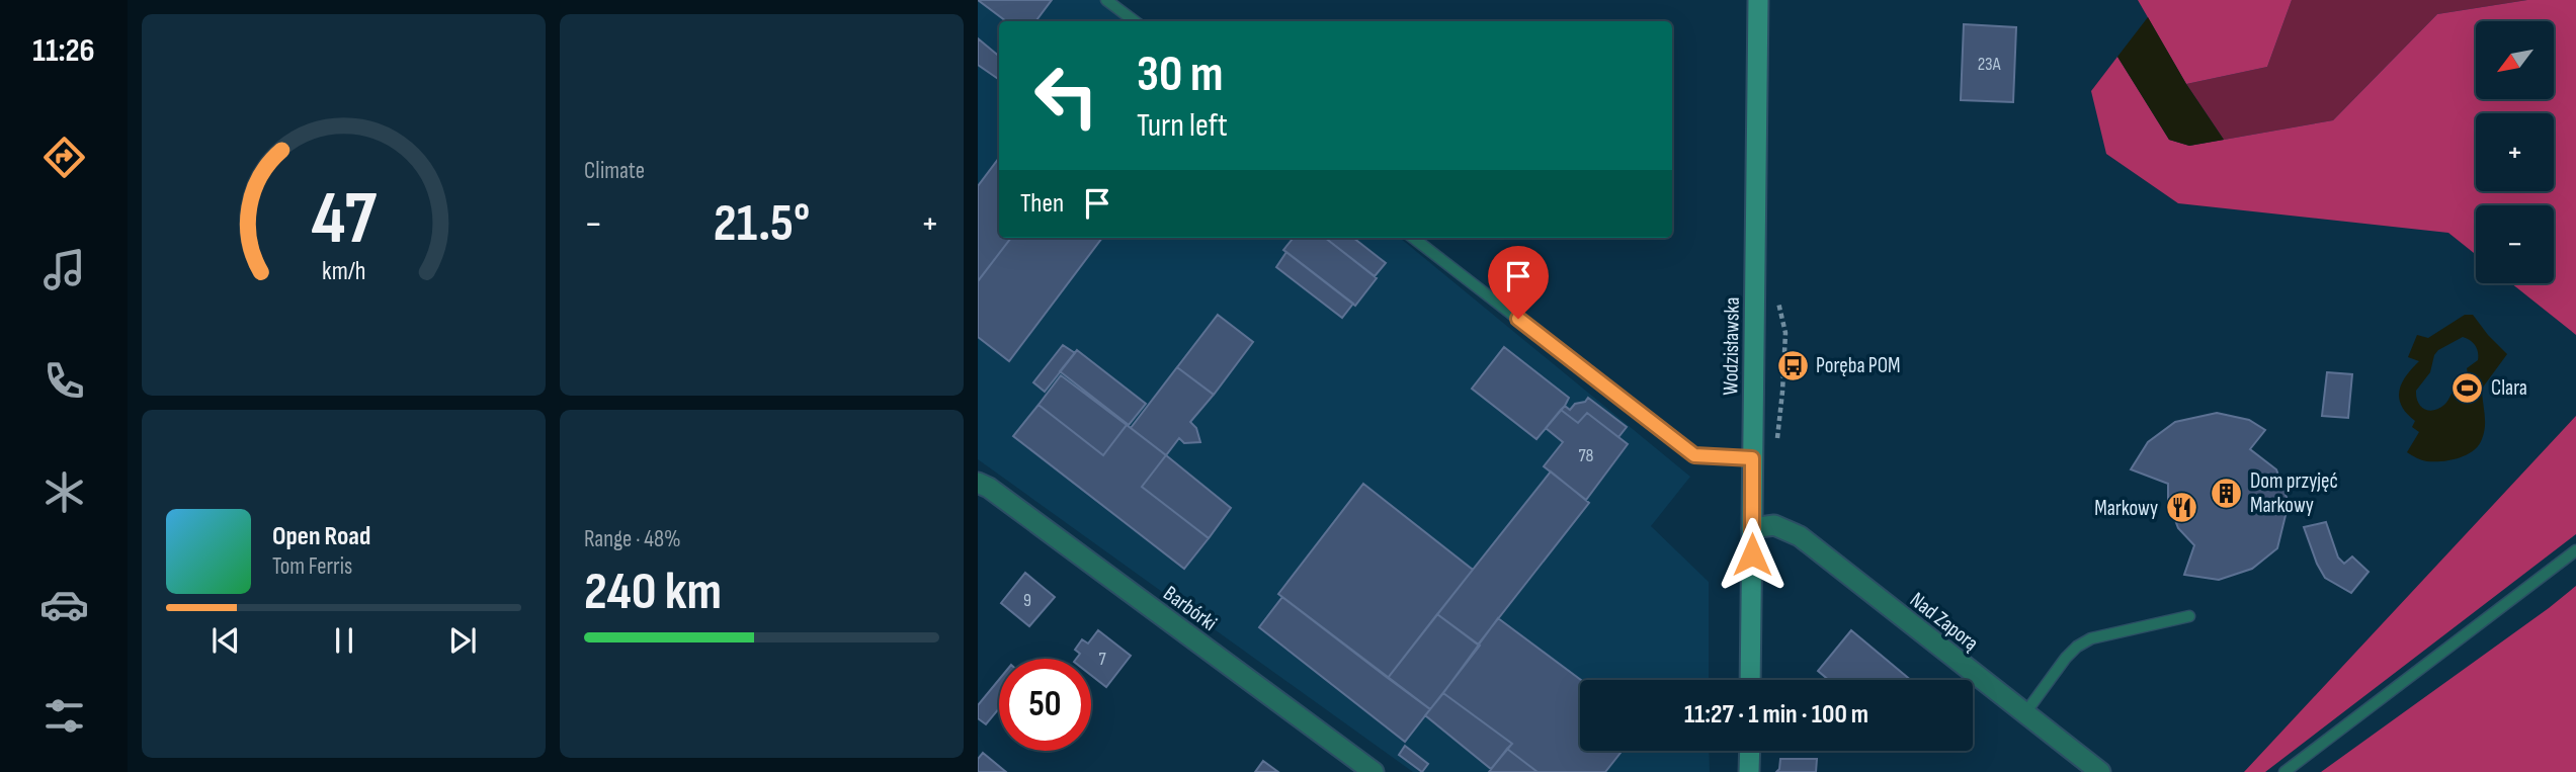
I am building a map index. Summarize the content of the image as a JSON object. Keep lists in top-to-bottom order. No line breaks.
{"streets":{"main road":["Wodzisławska"],"street":["Barbórki","Nad Zaporą"]},"crossings":[["Wodzisławska","Nad Zaporą"]],"places":{"bus stop":["Poręba POM"],"sports":["Clara"],"building":["Dom przyjęć Markowy"],"restaurant":["Markowy"]},"house_numbers":["23A","78","9","7"],"north":"bottom left","page":{"tabs":"11:26","tile":["Climate",["Range · 48%","240 km"]],"map_buttons":["+","−"],"turn":["30 m","Turn left"],"then":"Then","heat":["−","21.5°","+"],"song":["Open Road","Tom Ferris"],"limit":"50","trip":"11:27 · 1 min · 100 m","gauge":["47","km/h"]}}
